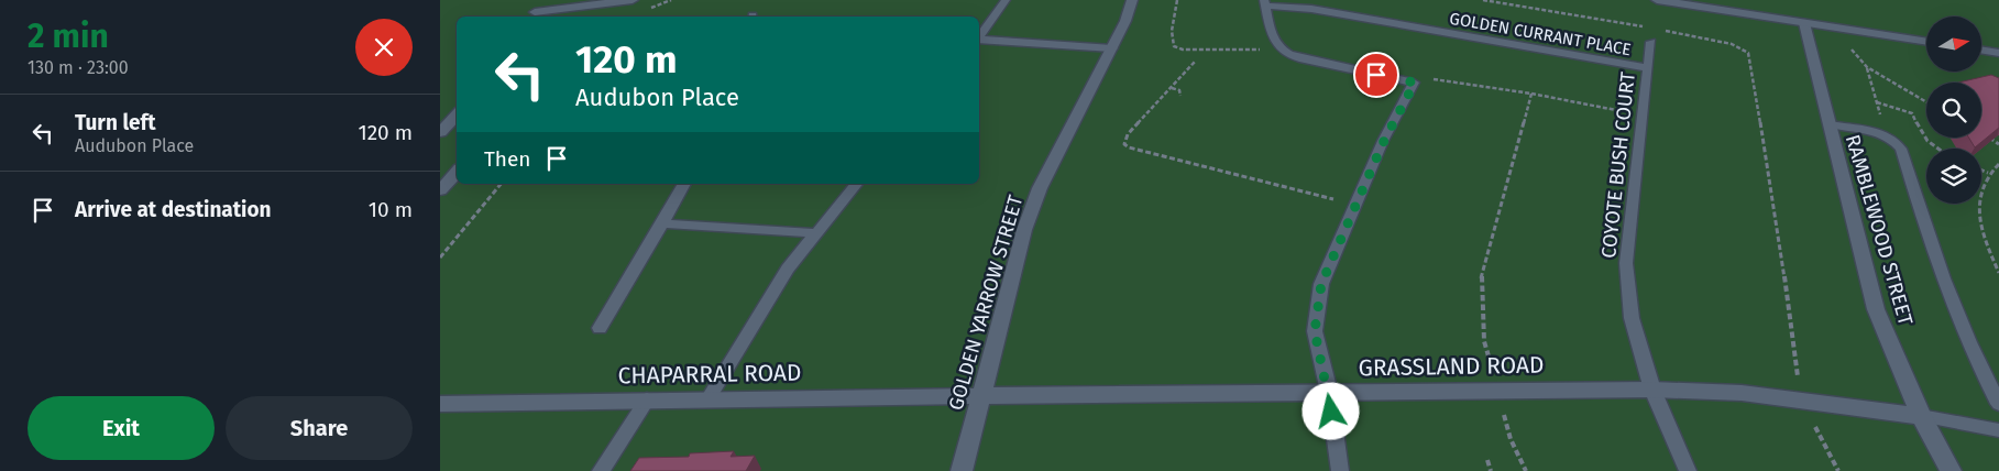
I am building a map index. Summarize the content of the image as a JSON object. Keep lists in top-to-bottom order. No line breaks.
{"streets":{"street":["RAMBLEWOOD STREET","GOLDEN YARROW STREET","GRASSLAND ROAD","CHAPARRAL ROAD"],"lane":["GOLDEN CURRANT PLACE","COYOTE BUSH COURT"]},"crossings":[["GOLDEN CURRANT PLACE","COYOTE BUSH COURT"],["COYOTE BUSH COURT","GRASSLAND ROAD"],["RAMBLEWOOD STREET","GRASSLAND ROAD"],["GOLDEN YARROW STREET","GRASSLAND ROAD"],["GOLDEN YARROW STREET","CHAPARRAL ROAD"],["GRASSLAND ROAD","CHAPARRAL ROAD"]],"north":"right","page":{"heading":["2 min","130 m · 23:00"],"turn":["120 m","Audubon Place"],"list":[{"name":"Turn left","note":"Audubon Place","value":"120 m"},{"name":"Arrive at destination","value":"10 m"}],"then":"Then","buttons":["Exit","Share"]}}
